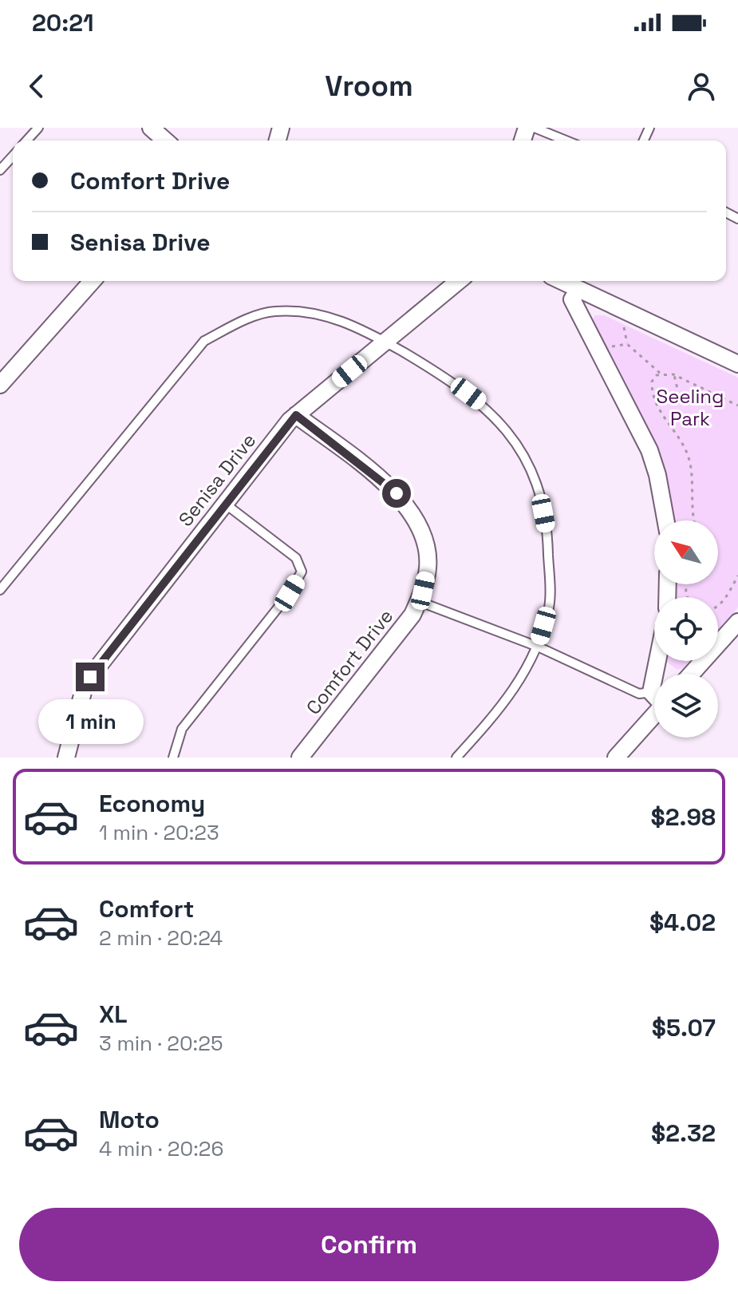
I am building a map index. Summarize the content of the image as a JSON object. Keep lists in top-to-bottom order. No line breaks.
{"streets":{"street":["Senisa Drive","Comfort Drive"]},"crossings":[["Senisa Drive","Comfort Drive"]],"parks":["Seeling Park"],"north":"top left","page":{"status":"20:21","header":"Vroom","banner":["Comfort Drive","Senisa Drive"],"bubble":"1 min","list":[{"name":"Economy","note":"1 min · 20:23","value":"$2.98"},{"name":"Comfort","note":"2 min · 20:24","value":"$4.02"},{"name":"XL","note":"3 min · 20:25","value":"$5.07"},{"name":"Moto","note":"4 min · 20:26","value":"$2.32"}],"buttons":"Confirm"}}
